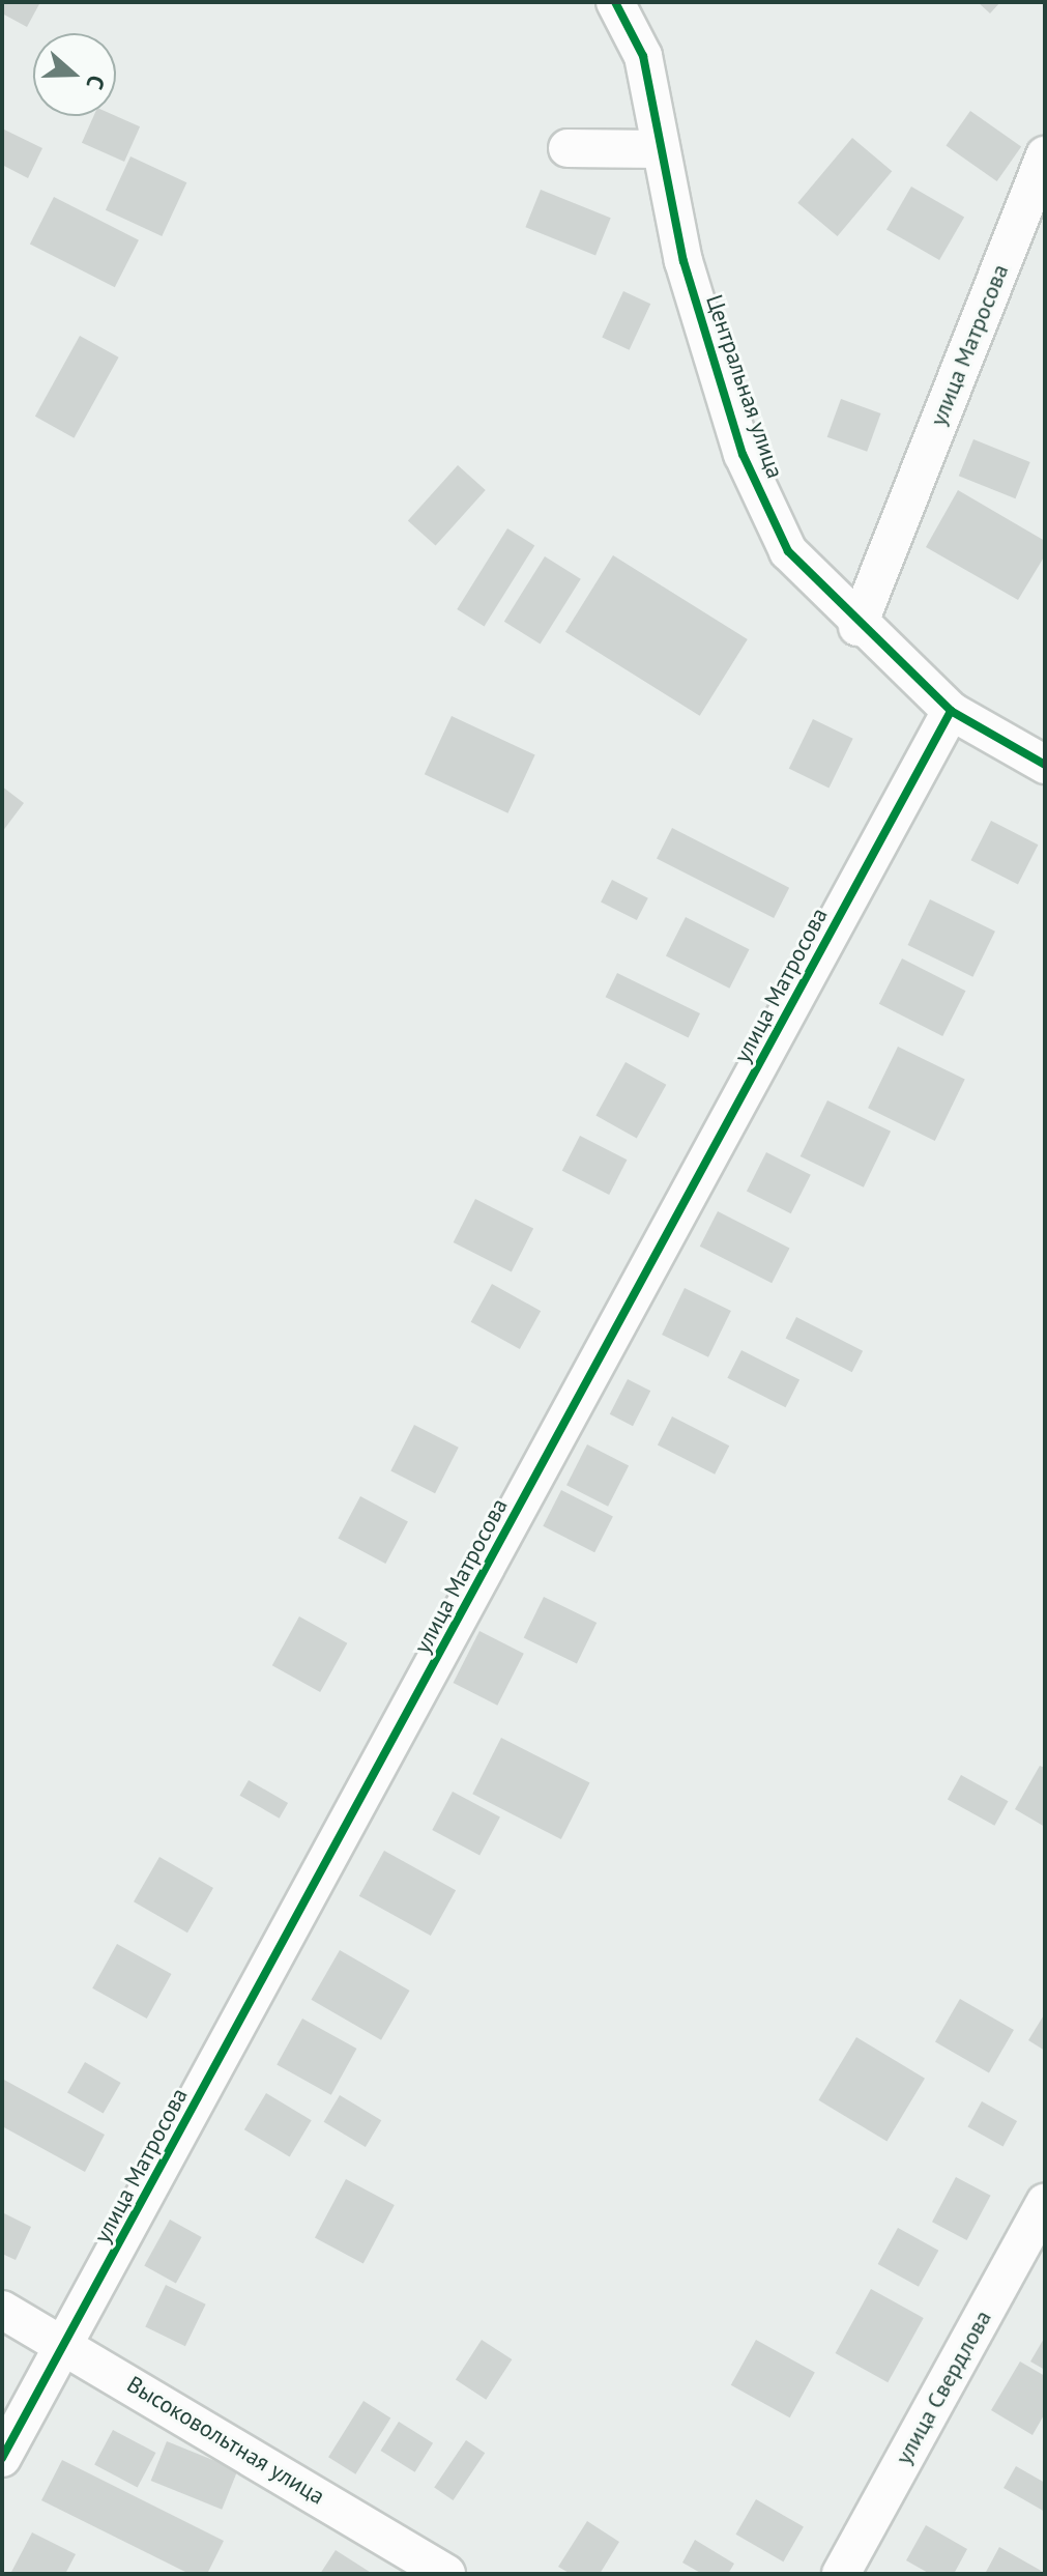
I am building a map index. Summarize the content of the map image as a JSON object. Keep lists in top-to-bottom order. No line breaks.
{"streets":{"street":["улица Матросова","Центральная улица","улица Свердлова","Высоковольтная улица"]},"crossings":[["улица Матросова","Центральная улица"],["улица Матросова","Высоковольтная улица"]],"north":"right"}
